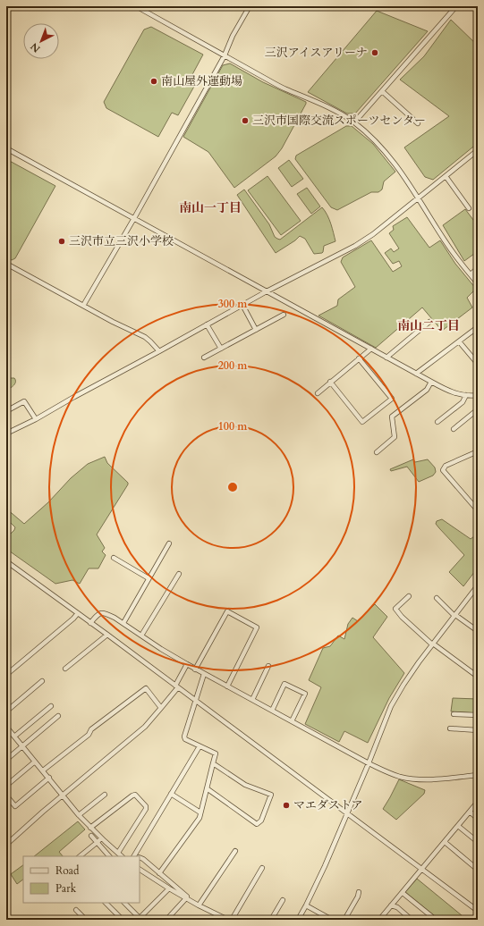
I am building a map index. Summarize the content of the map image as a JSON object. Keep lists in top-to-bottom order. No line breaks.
{"districts":["南山一丁目","南山二丁目"],"places":["三沢アイスアリーナ","南山屋外運動場","三沢市国際交流スポーツセンター","三沢市立三沢小学校","マエダストア"],"legend":["Road","Park"],"north":"bottom left","rings":["300 m","200 m","100 m"]}
